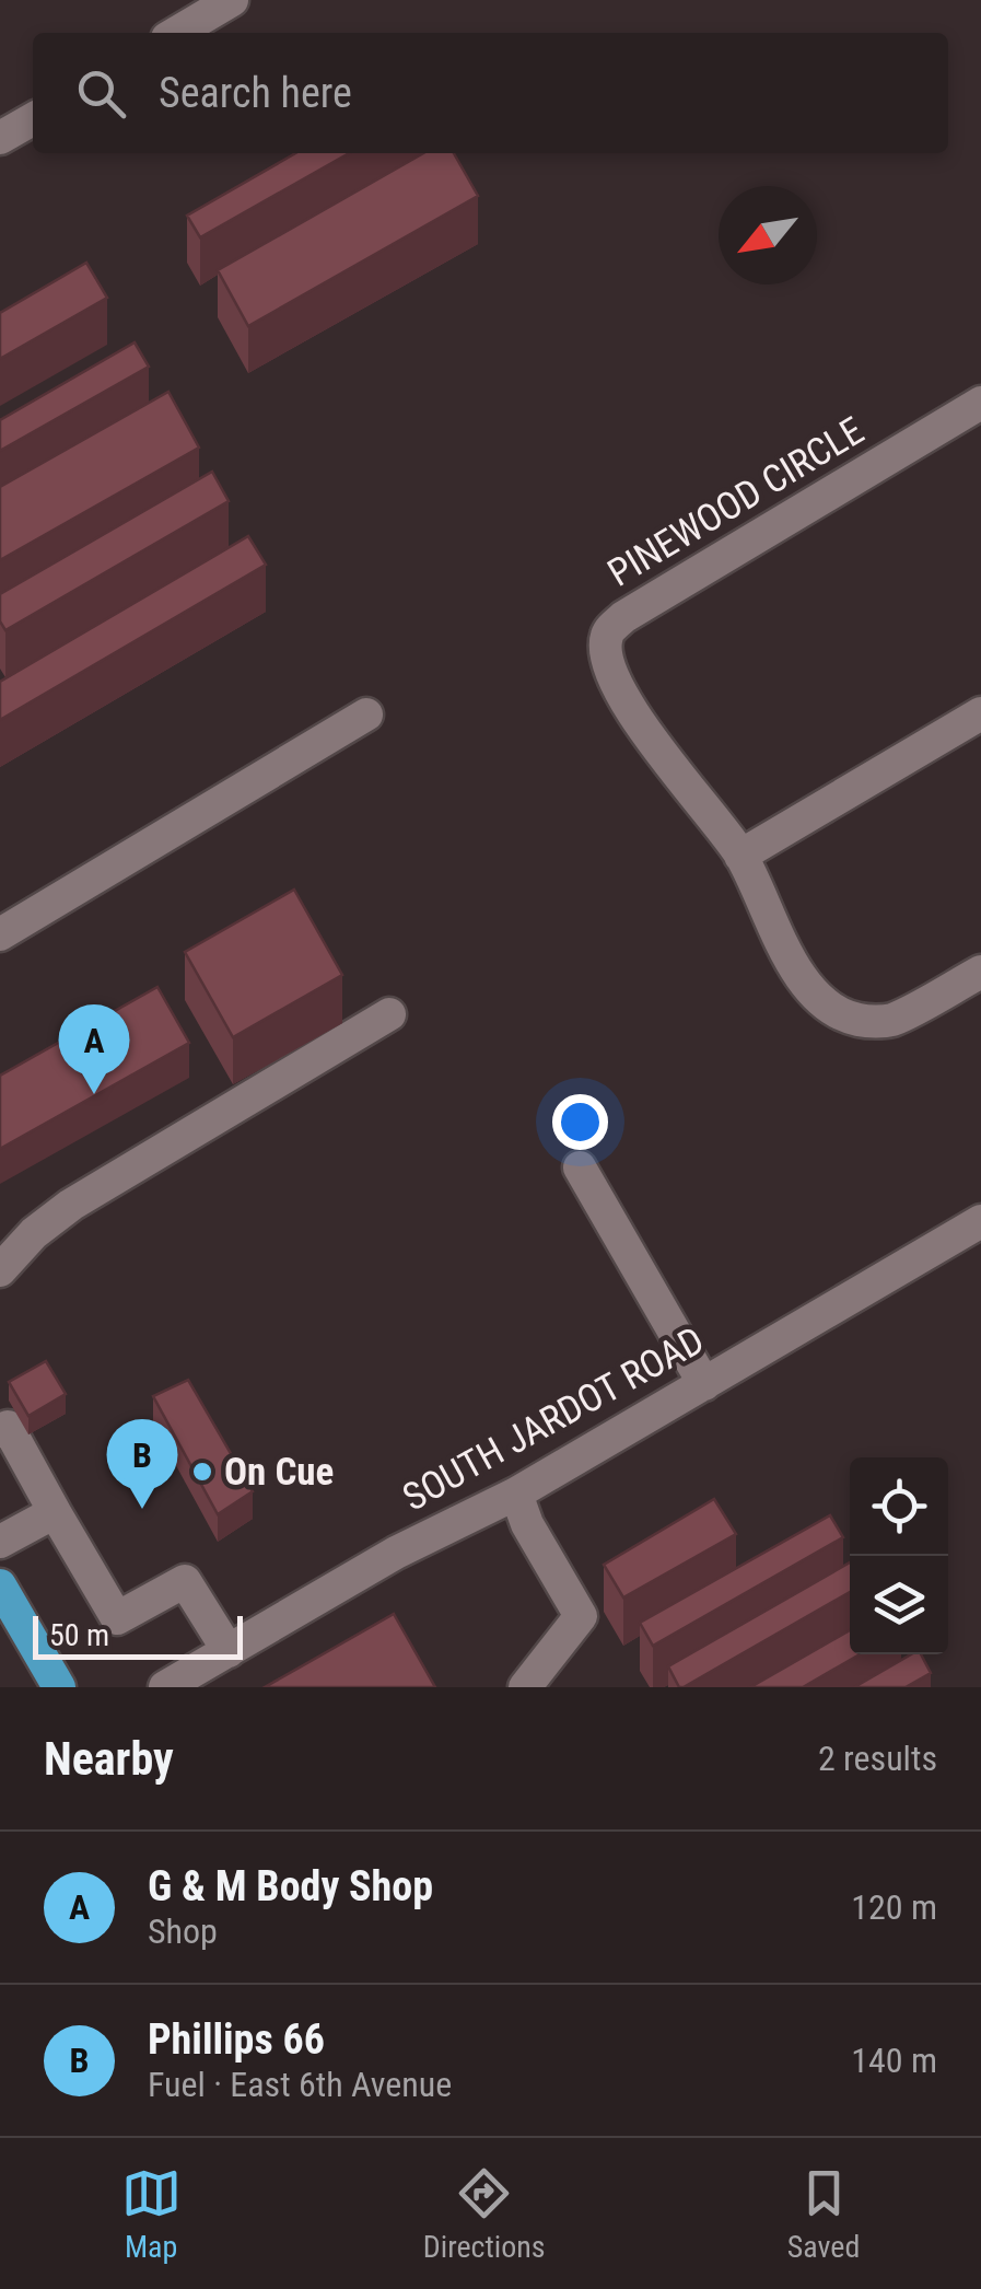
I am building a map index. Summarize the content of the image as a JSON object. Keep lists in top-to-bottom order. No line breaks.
{"streets":{"street":["PINEWOOD CIRCLE","SOUTH JARDOT ROAD"]},"places":["On Cue"],"scale_bar":"50 m","north":"bottom left","page":{"search":"Search here","pins":["A","B"],"scale":"50 m","heading":["Nearby","2 results"],"list":[{"mark":"A","name":"G & M Body Shop","note":"Shop","value":"120 m"},{"mark":"B","name":"Phillips 66","note":"Fuel · East 6th Avenue","value":"140 m"}],"nav":["Map","Directions","Saved"]}}
